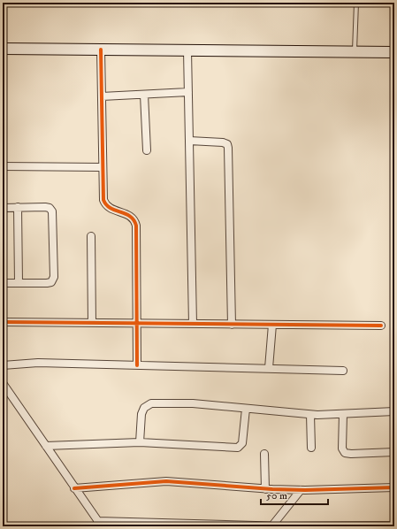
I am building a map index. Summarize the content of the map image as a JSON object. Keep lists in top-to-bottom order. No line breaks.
{"scale_bar":"50 m"}
